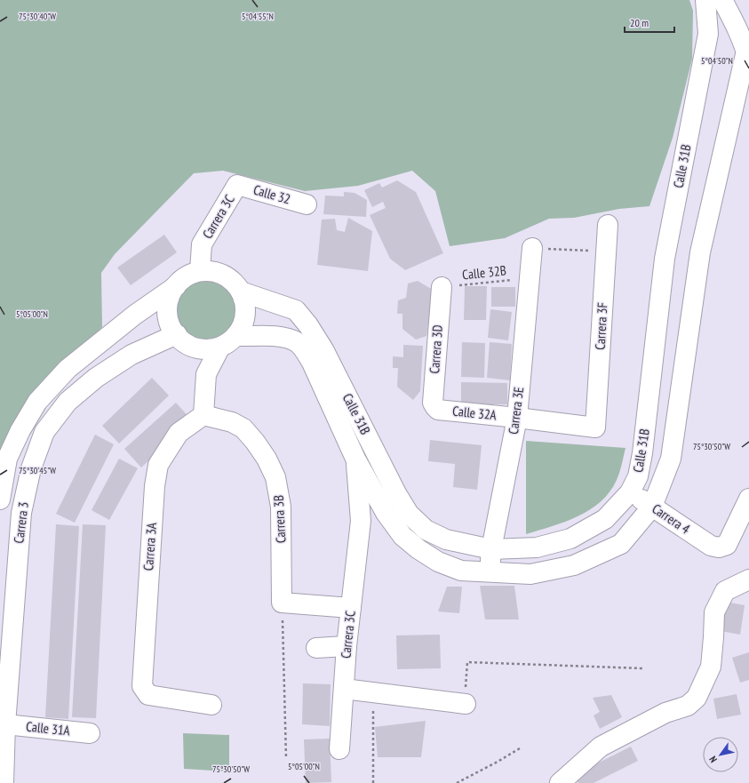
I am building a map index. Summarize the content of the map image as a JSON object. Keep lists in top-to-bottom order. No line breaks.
{"streets":{"street":["Calle 31B","Calle 32","Carrera 3C","Carrera 3F","Carrera 3D","Carrera 3E","Calle 32A","Carrera 3B","Carrera 4","Carrera 3","Carrera 3A","Calle 31A"],"path":["Calle 32B"]},"crossings":[["Calle 31B","Carrera 3C"],["Calle 31B","Carrera 3E"],["Calle 31B","Carrera 4"],["Calle 31B","Carrera 3"],["Calle 32","Carrera 3C"],["Carrera 3C","Carrera 3"],["Calle 32B","Carrera 3D"],["Calle 32B","Carrera 3E"],["Carrera 3F","Calle 32A"],["Carrera 3D","Calle 32A"],["Carrera 3E","Calle 32A"],["Carrera 3B","Carrera 3A"],["Carrera 3","Calle 31A"]],"scale_bar":"20 m","north":"bottom left","coordinates":["5°04'55\"N","75°30'40\"W","5°04'50\"N","5°05'00\"N","75°30'50\"W","75°30'45\"W"]}
